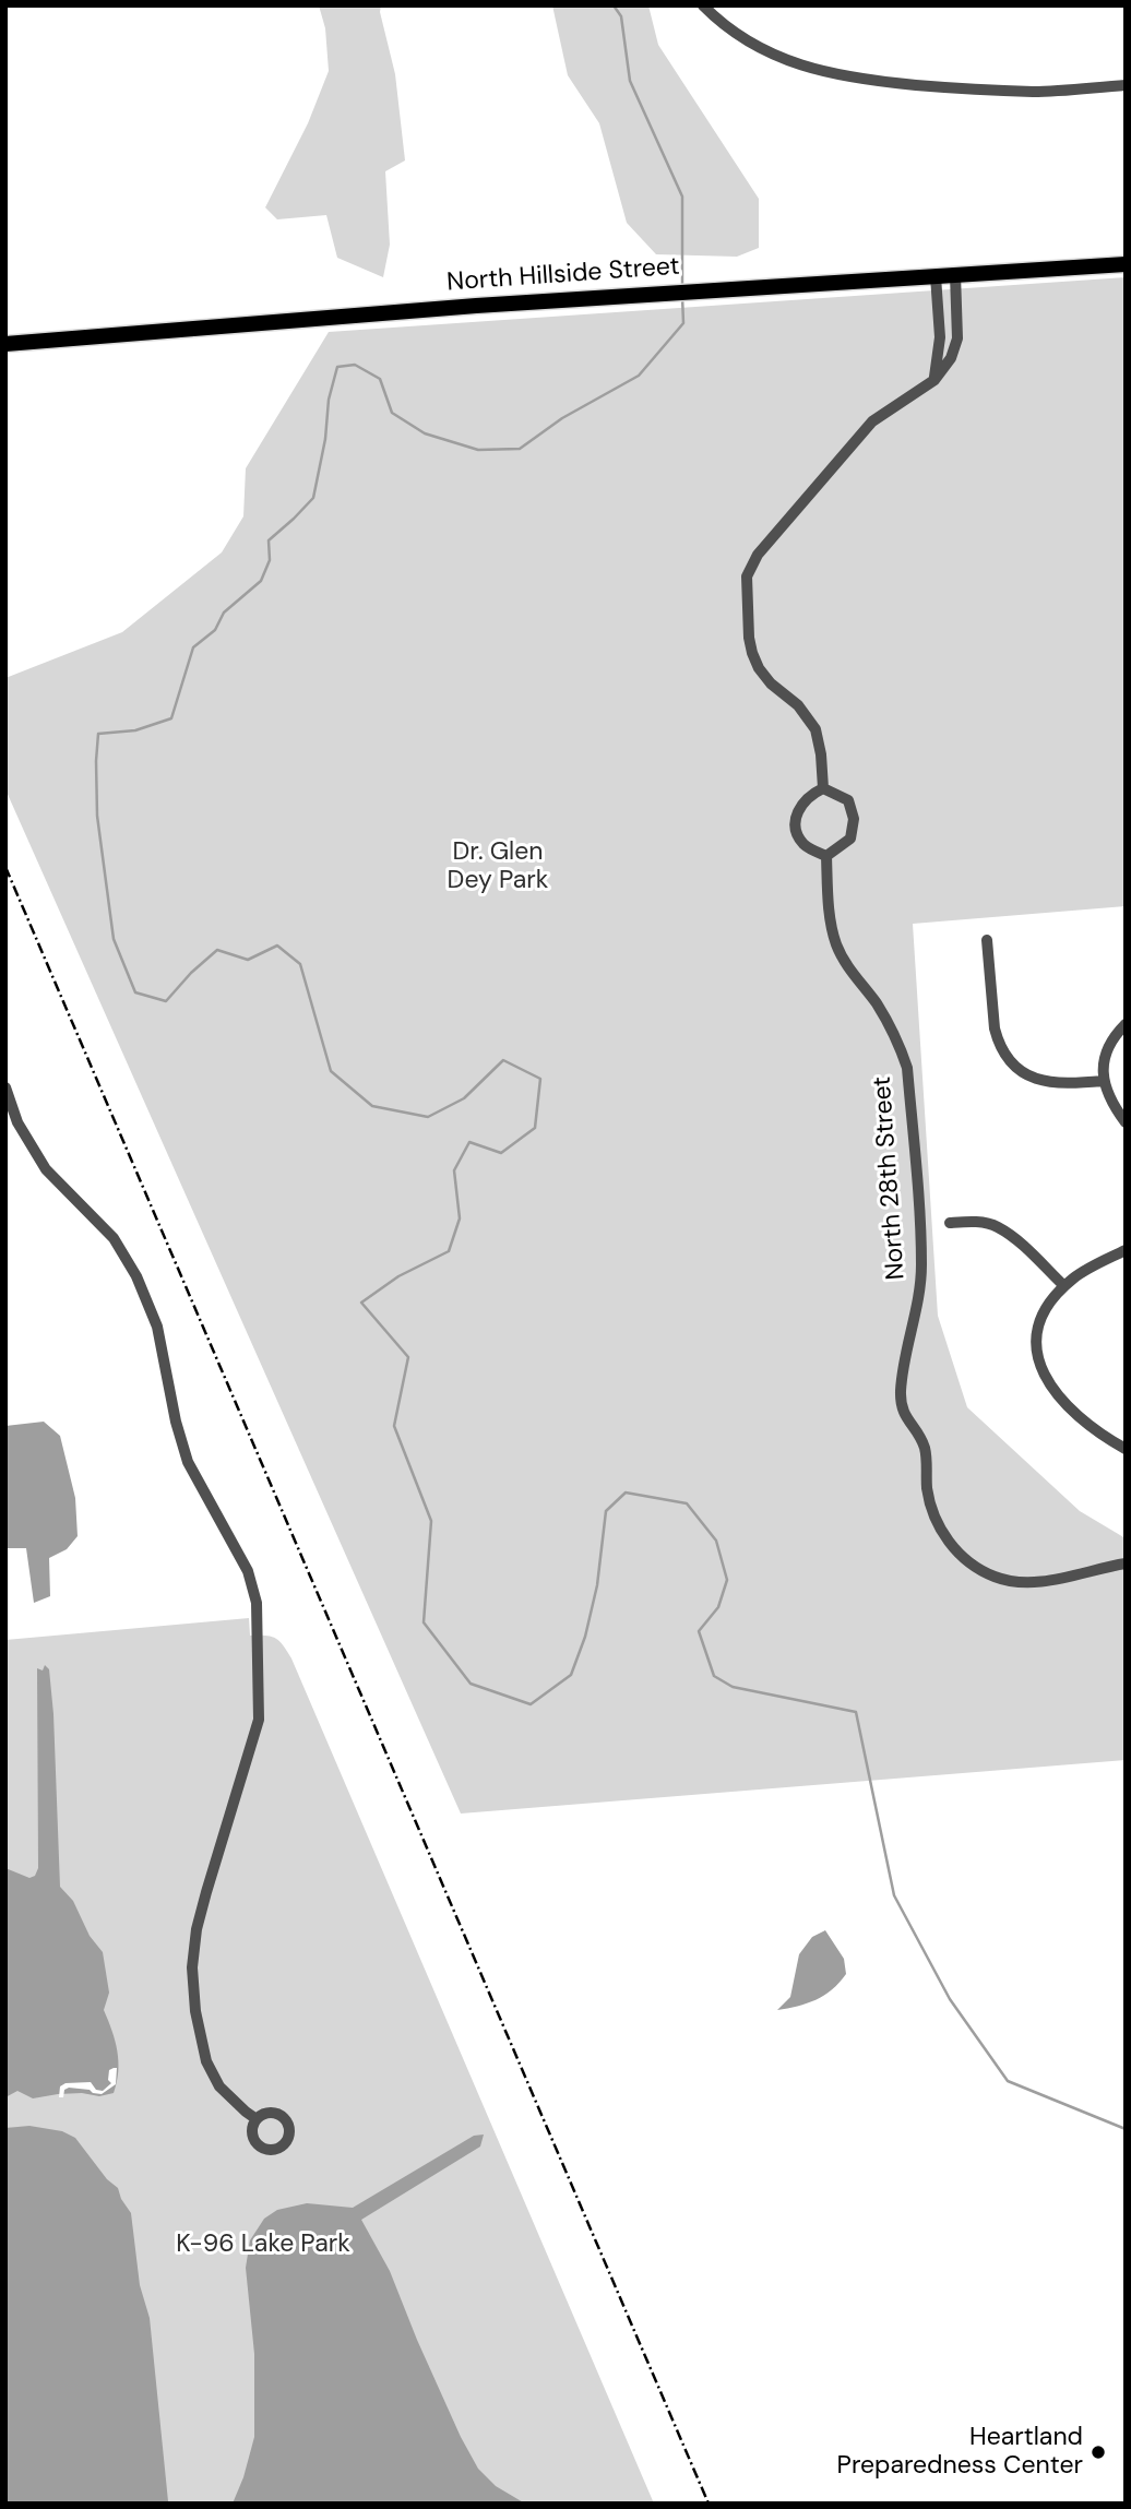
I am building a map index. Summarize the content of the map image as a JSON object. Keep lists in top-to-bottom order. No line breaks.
{"streets":{"main road":["North Hillside Street"],"street":["North 28th Street"]},"parks":["Dr. Glen Dey Park","K-96 Lake Park"],"places":["Heartland Preparedness Center"]}
